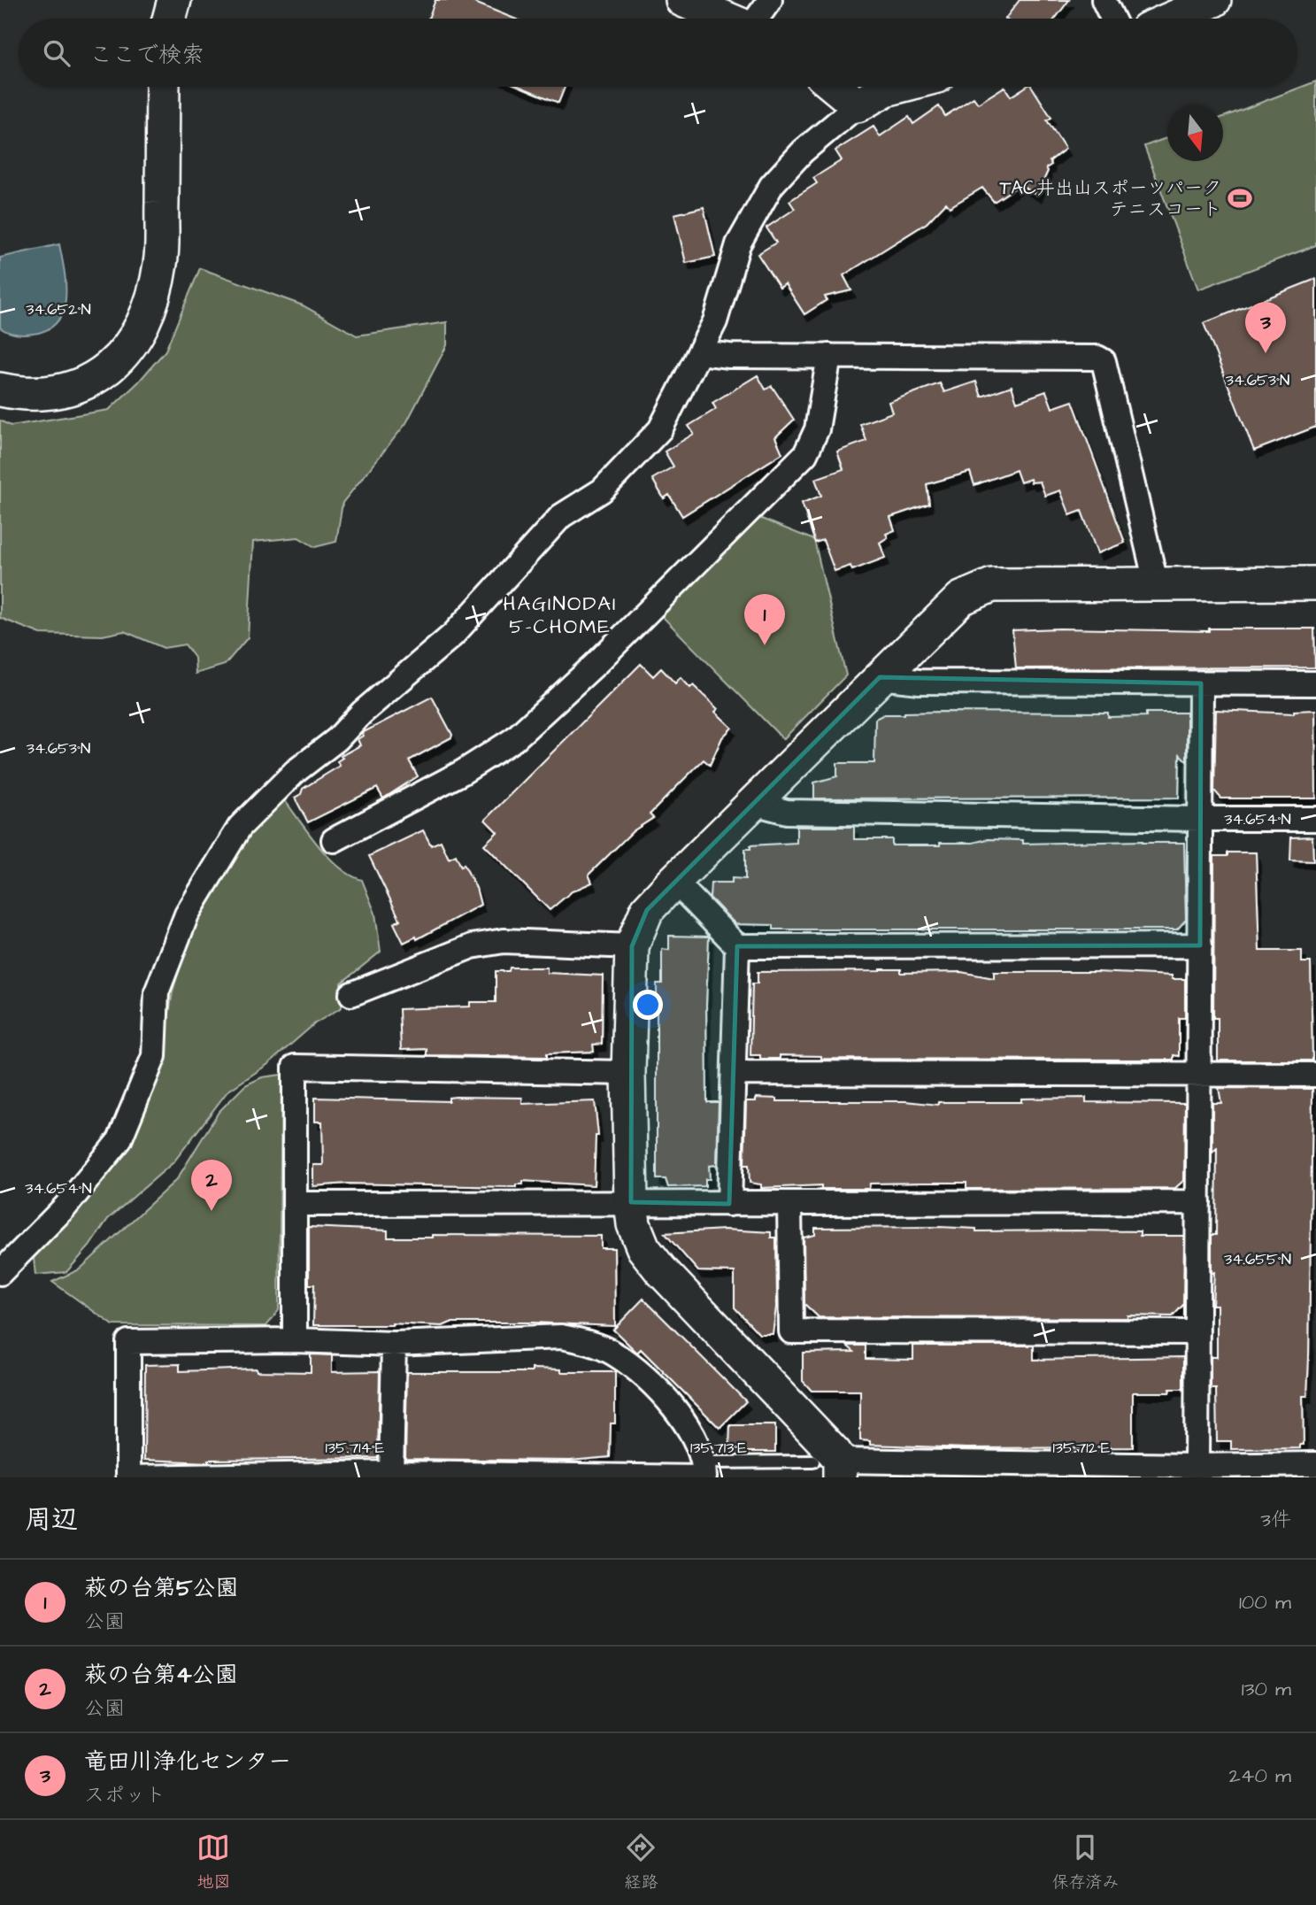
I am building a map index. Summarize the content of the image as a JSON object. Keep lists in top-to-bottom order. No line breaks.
{"districts":["HAGINODAI 5-CHOME"],"places":{"sports":["TAC井出山スポーツパーク テニスコート"]},"north":"bottom","page":{"search":"ここで検索","pins":["3","1","2"],"heading":["周辺","3件"],"list":[{"mark":"1","name":"萩の台第5公園","note":"公園","value":"100 m"},{"mark":"2","name":"萩の台第4公園","note":"公園","value":"130 m"},{"mark":"3","name":"竜田川浄化センター","note":"スポット","value":"240 m"}],"nav":["地図","経路","保存済み"]},"coordinates":["34.652°N","34.653°N","34.654°N","34.655°N","135.714°E","135.713°E","135.712°E"]}
